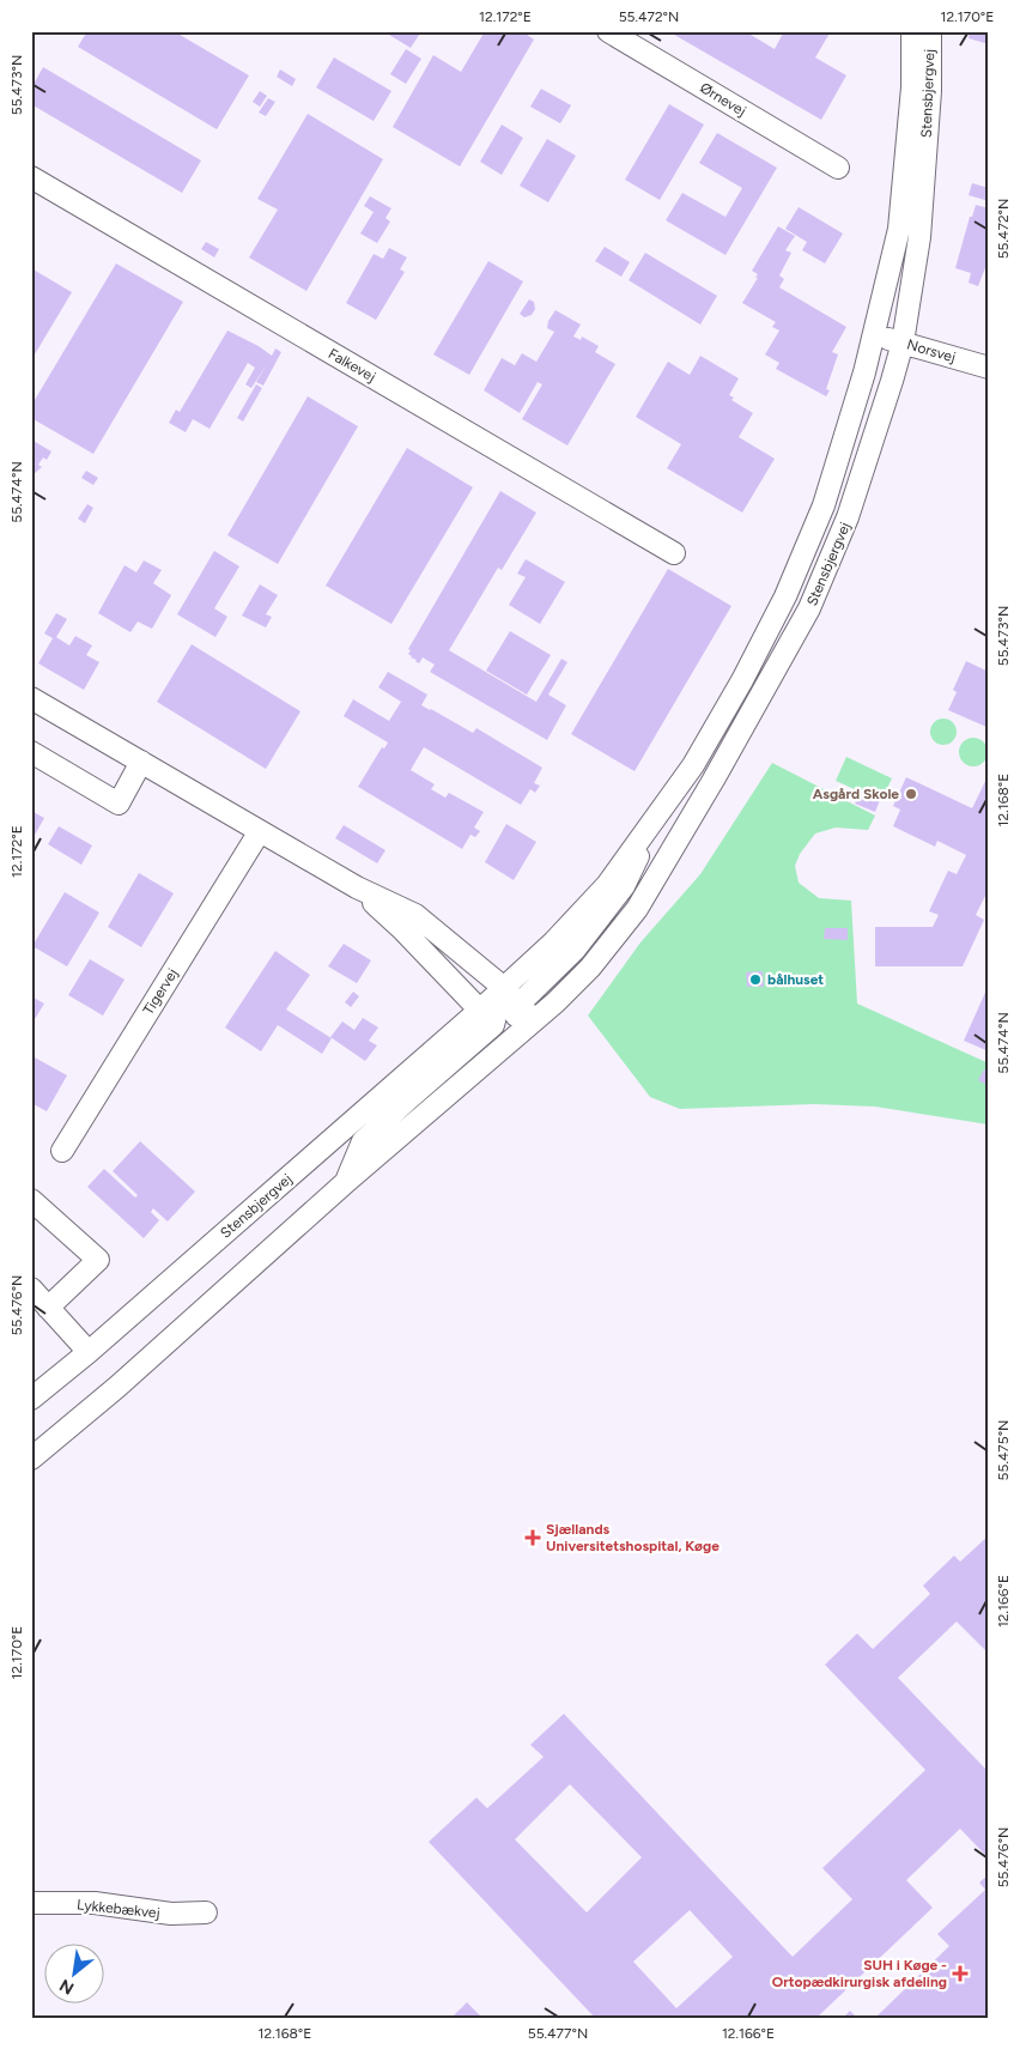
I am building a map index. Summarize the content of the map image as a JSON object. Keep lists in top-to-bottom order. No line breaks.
{"streets":{"street":["Stensbjergvej","Ørnevej","Norsvej","Falkevej","Tigervej","Lykkebækvej"]},"crossings":[["Stensbjergvej","Norsvej"]],"places":{"other":["Asgård Skole","bålhuset"],"health":["Sjællands Universitetshospital, Køge","SUH i Køge - Ortopædkirurgisk afdeling"]},"north":"bottom left","coordinates":["12.172°E","55.472°N","12.170°E","55.473°N","55.474°N","12.168°E","55.476°N","55.475°N","12.166°E","55.477°N"]}
